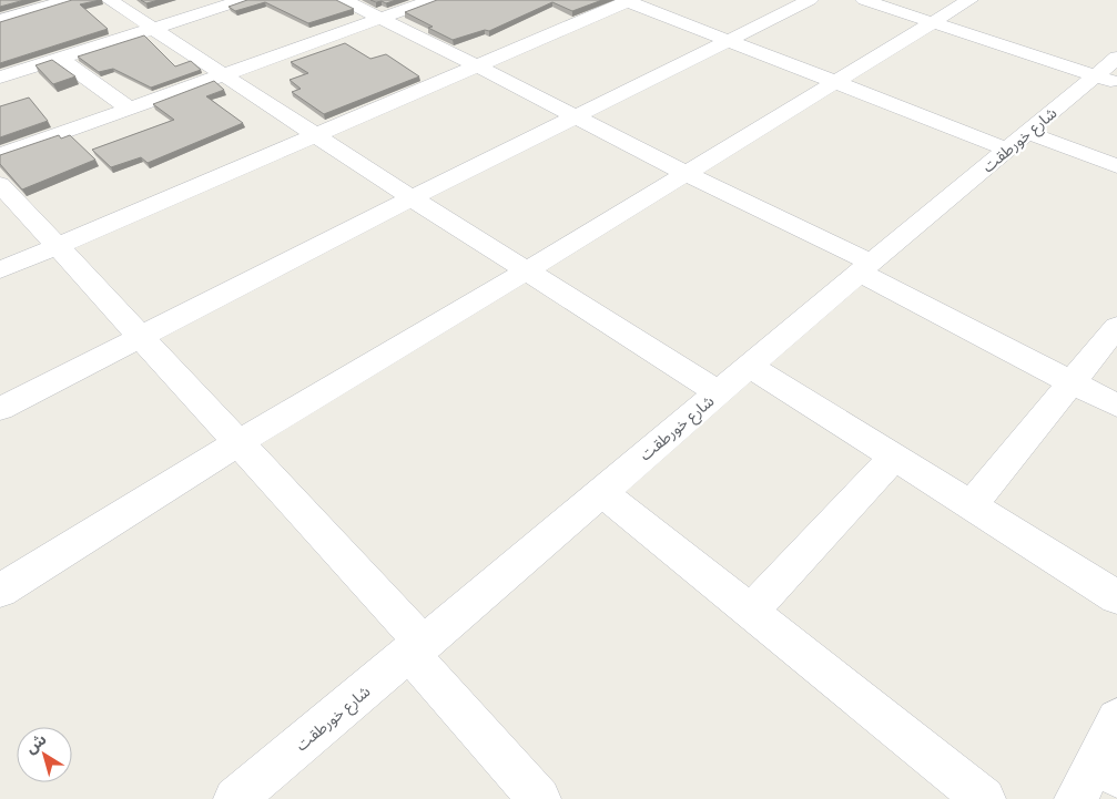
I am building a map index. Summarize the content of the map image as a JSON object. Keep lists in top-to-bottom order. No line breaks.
{"streets":{"street":["شارع خورطقت"]},"north":"top left"}
